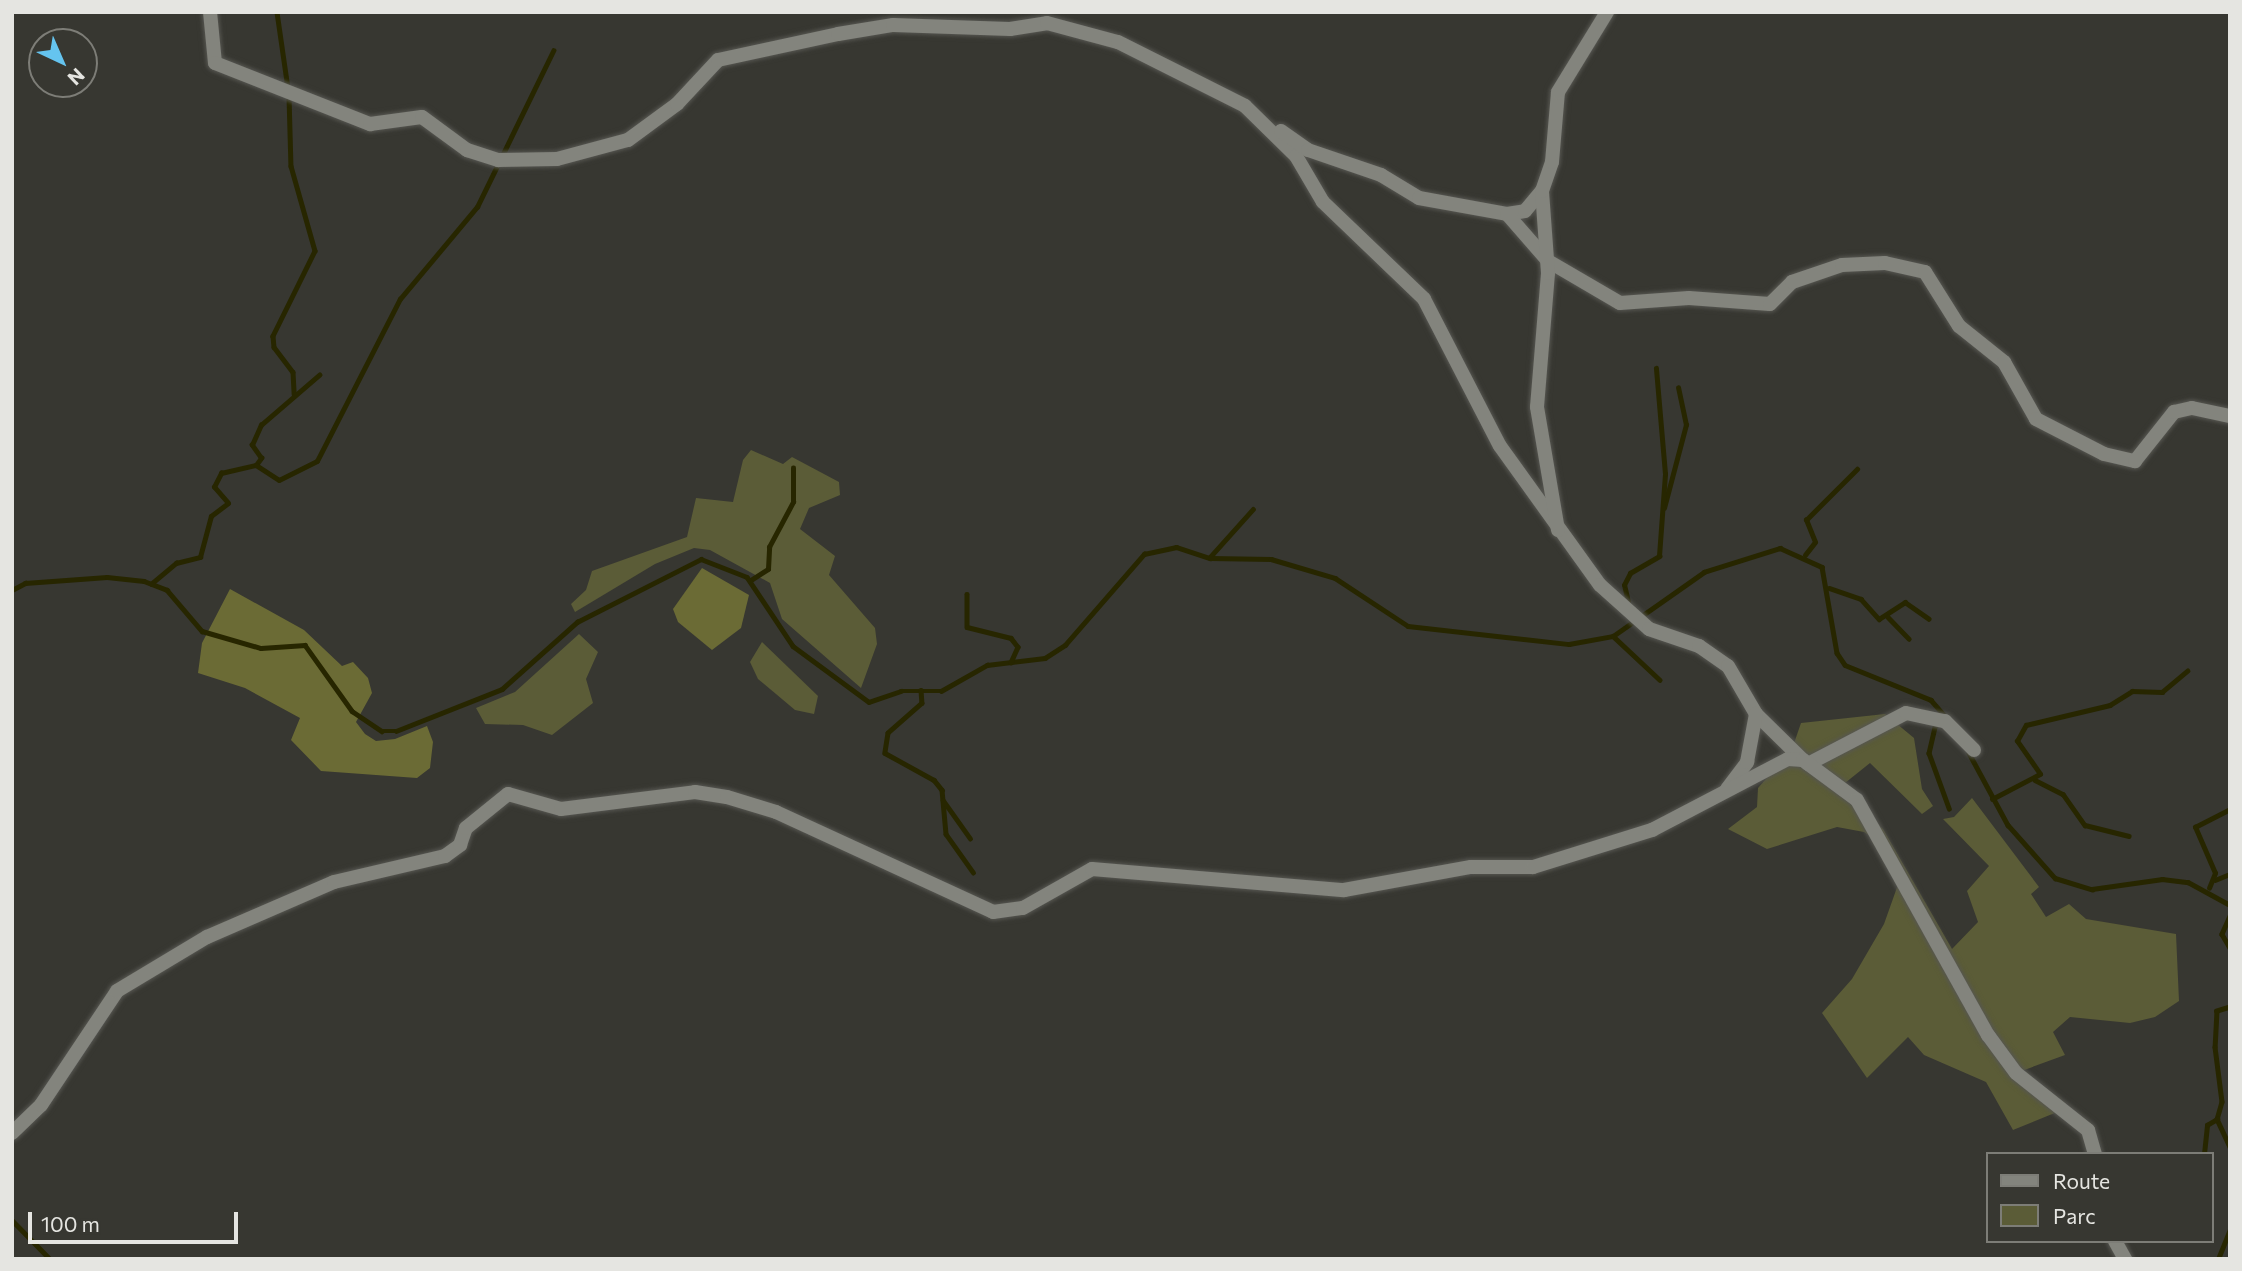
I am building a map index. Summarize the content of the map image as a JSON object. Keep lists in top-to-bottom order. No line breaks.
{"legend":["Route","Parc"],"scale_bar":"100 m","north":"bottom right"}
